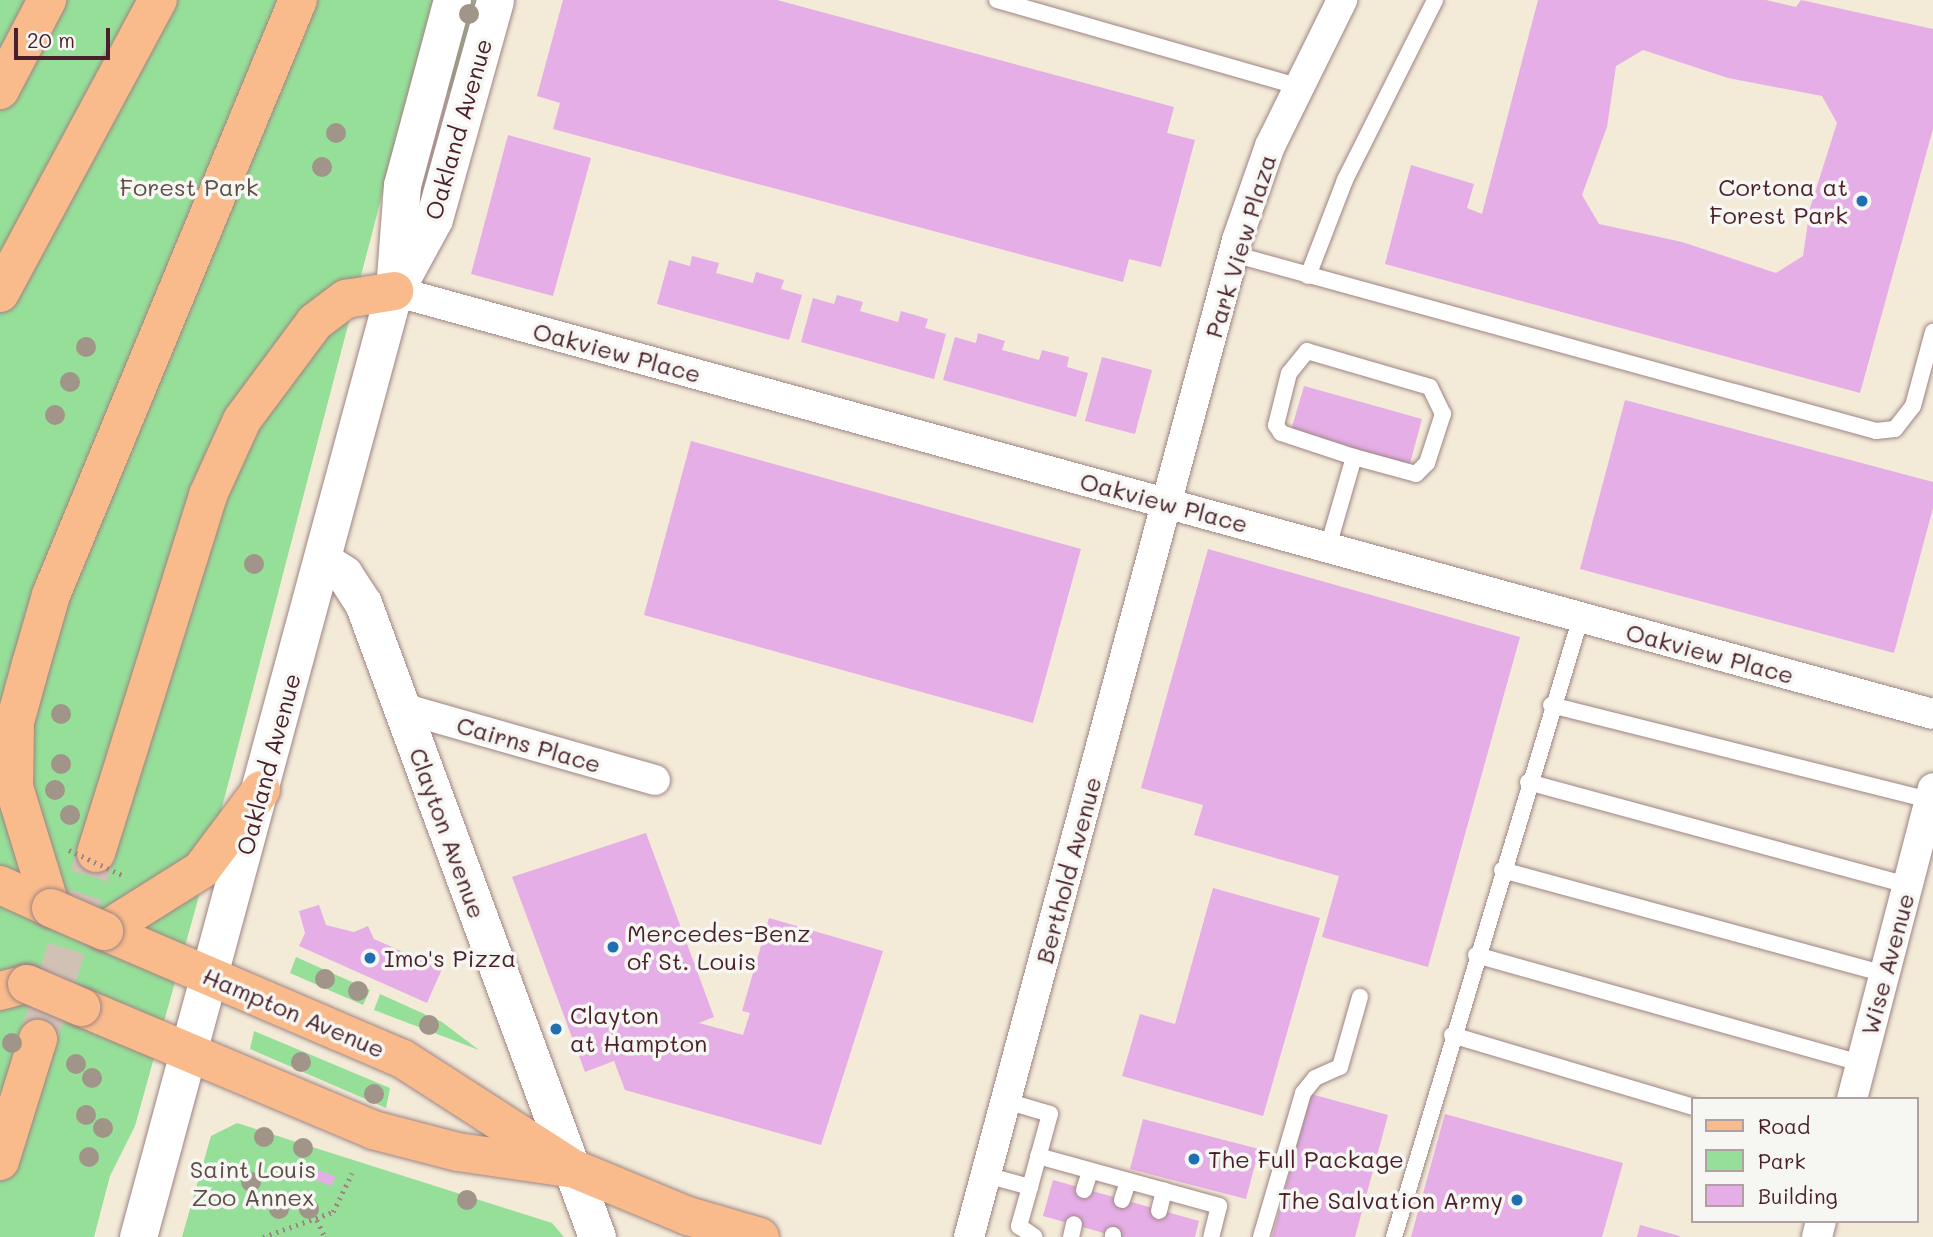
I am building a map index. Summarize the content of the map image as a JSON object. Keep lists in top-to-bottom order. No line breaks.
{"streets":{"main road":["Hampton Avenue"],"street":["Oakland Avenue","Park View Plaza","Oakview Place","Cairns Place","Clayton Avenue","Berthold Avenue","Wise Avenue"]},"crossings":[["Oakland Avenue","Oakview Place"],["Oakland Avenue","Clayton Avenue"],["Oakland Avenue","Hampton Avenue"],["Park View Plaza","Oakview Place"],["Park View Plaza","Berthold Avenue"],["Oakview Place","Berthold Avenue"],["Cairns Place","Clayton Avenue"],["Clayton Avenue","Hampton Avenue"]],"parks":["Forest Park","Saint Louis Zoo Annex"],"places":["Cortona at Forest Park","Mercedes-Benz of St. Louis","Imo's Pizza","Clayton at Hampton","The Full Package","The Salvation Army"],"legend":["Road","Park","Building"],"scale_bar":"20 m"}
